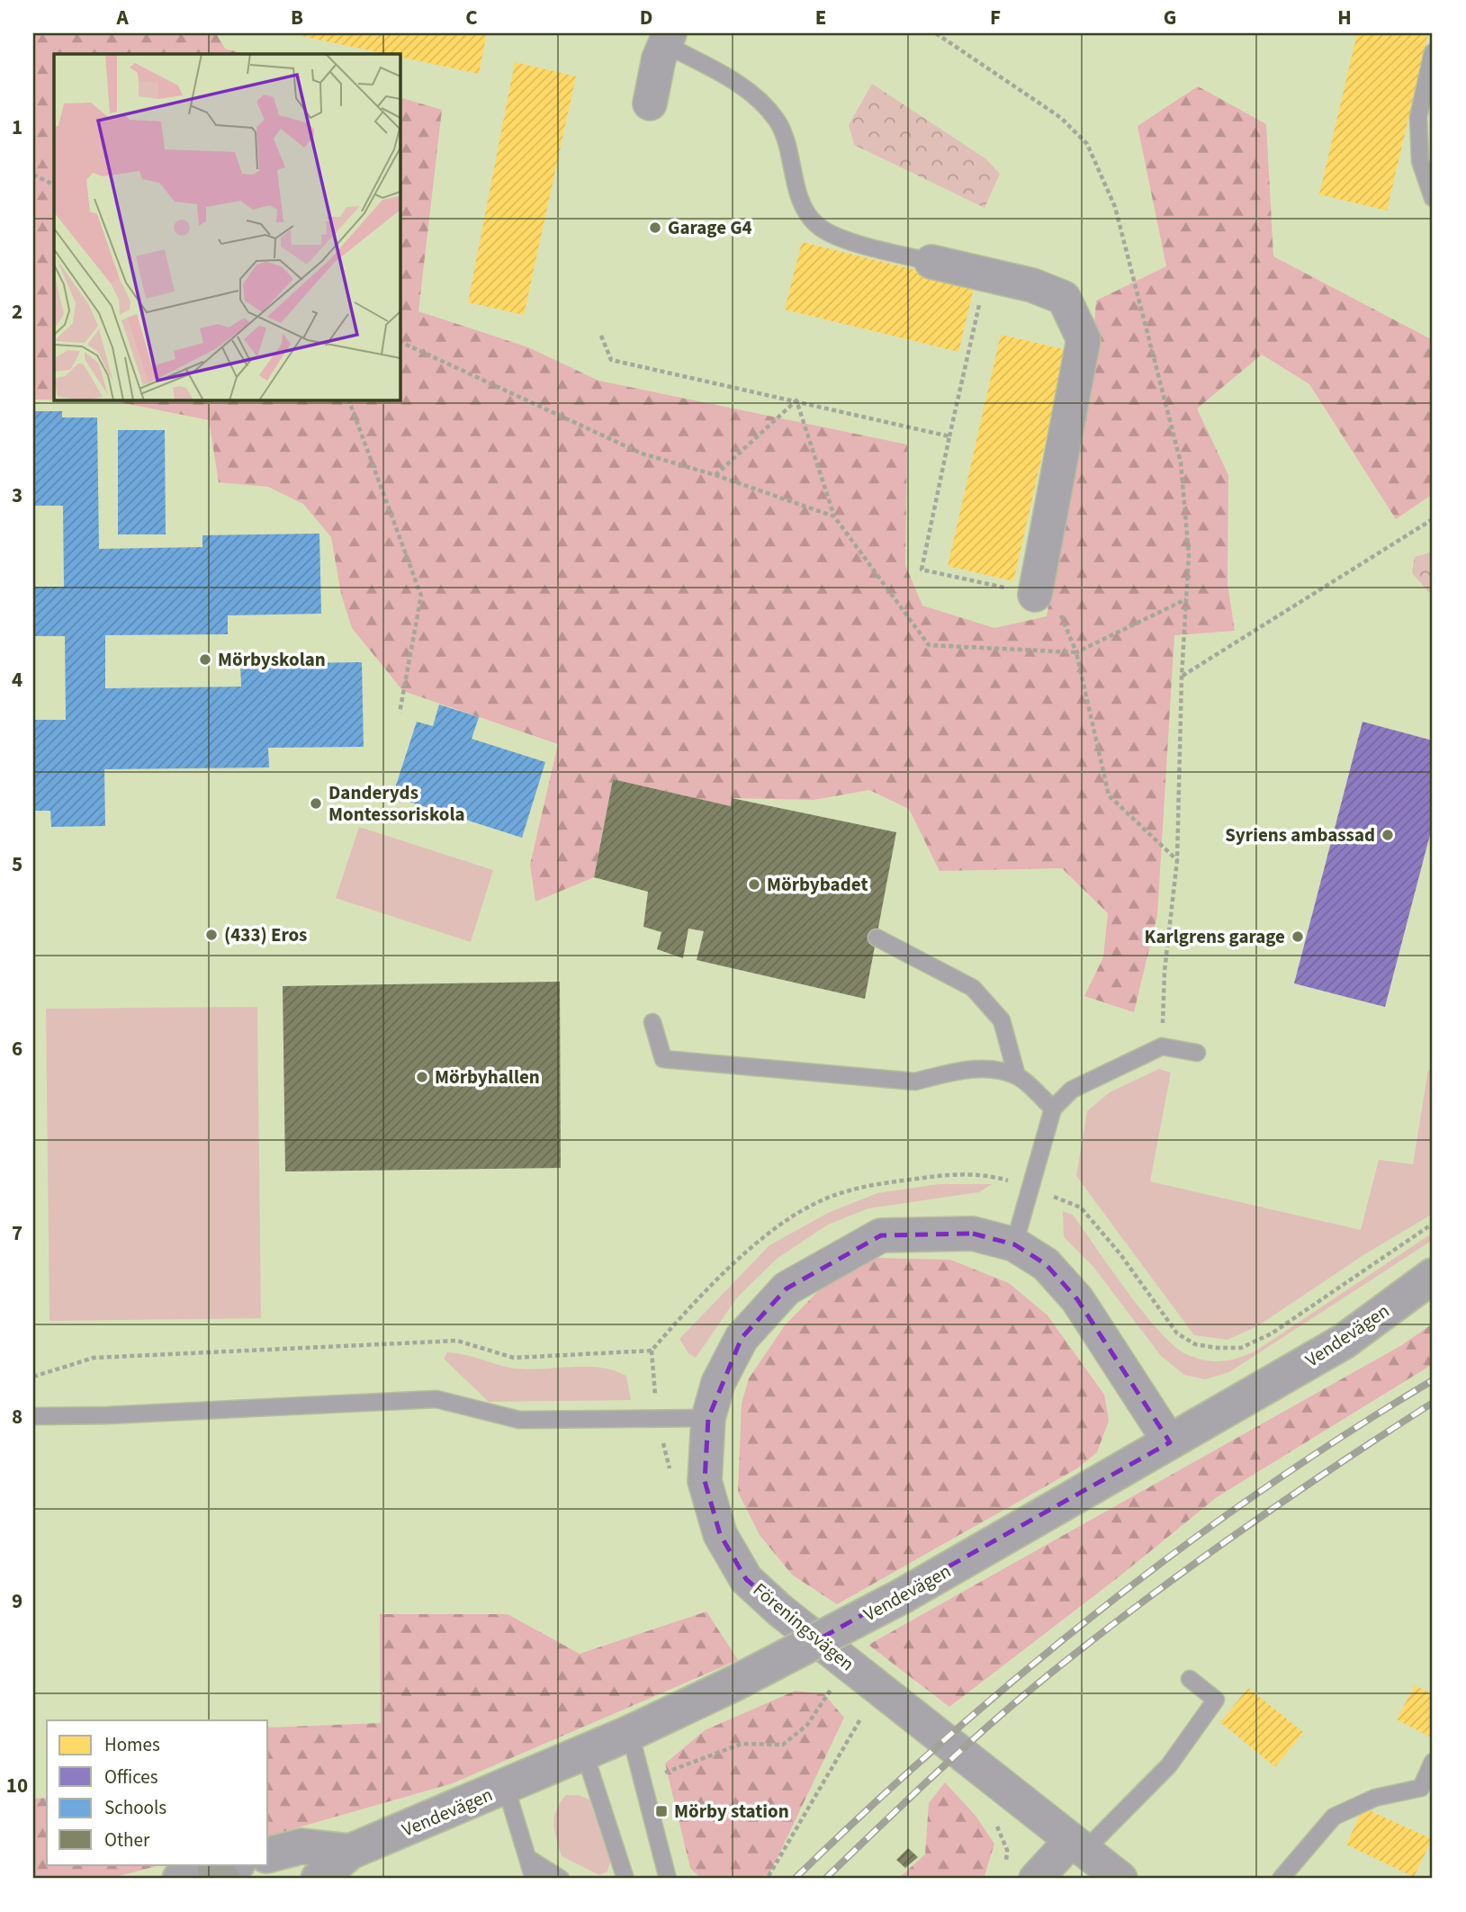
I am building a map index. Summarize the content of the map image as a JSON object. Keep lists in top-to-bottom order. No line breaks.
{"streets":{"street":["Vendevägen","Föreningsvägen"]},"crossings":[["Vendevägen","Föreningsvägen"]],"places":{"other":["Garage G4","Mörbyskolan","Danderyds Montessoriskola","Syriens ambassad","Mörbybadet","(433) Eros","Karlgrens garage","Mörbyhallen"],"transit":["Mörby station"]},"legend":["Homes","Offices","Schools","Other"],"grid":{"columns":["A","B","C","D","E","F","G","H"],"rows":["1","2","3","4","5","6","7","8","9","10"]}}
